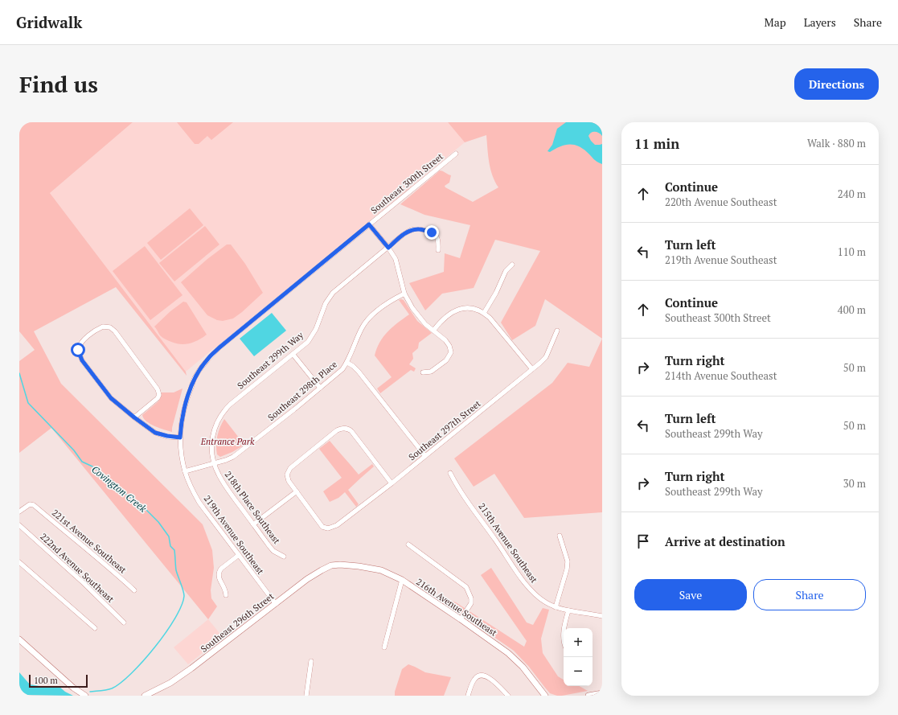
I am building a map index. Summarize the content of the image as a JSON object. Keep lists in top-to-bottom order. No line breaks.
{"streets":{"street":["Southeast 300th Street","Southeast 299th Way","Southeast 298th Place","Southeast 297th Street","218th Place Southeast","219th Avenue Southeast","221st Avenue Southeast","215th Avenue Southeast","222nd Avenue Southeast","216th Avenue Southeast","Southeast 296th Street"]},"crossings":[["Southeast 300th Street","219th Avenue Southeast"],["Southeast 299th Way","Southeast 298th Place"],["Southeast 299th Way","218th Place Southeast"],["Southeast 298th Place","218th Place Southeast"],["Southeast 298th Place","219th Avenue Southeast"],["219th Avenue Southeast","Southeast 296th Street"],["216th Avenue Southeast","Southeast 296th Street"]],"water":["Covington Creek"],"parks":["Entrance Park"],"scale_bar":"100 m","page":{"header":"Gridwalk","nav":["Map","Layers","Share"],"buttons":["Directions",["Save","Share"]],"title":"Find us","heading":["11 min","Walk · 880 m"],"list":[["Continue","220th Avenue Southeast","240 m"],["Turn left","219th Avenue Southeast","110 m"],["Continue","Southeast 300th Street","400 m"],["Turn right","214th Avenue Southeast","50 m"],["Turn left","Southeast 299th Way","50 m"],["Turn right","Southeast 299th Way","30 m"],"Arrive at destination"],"map_buttons":["+","−"],"scale":"100 m"}}
